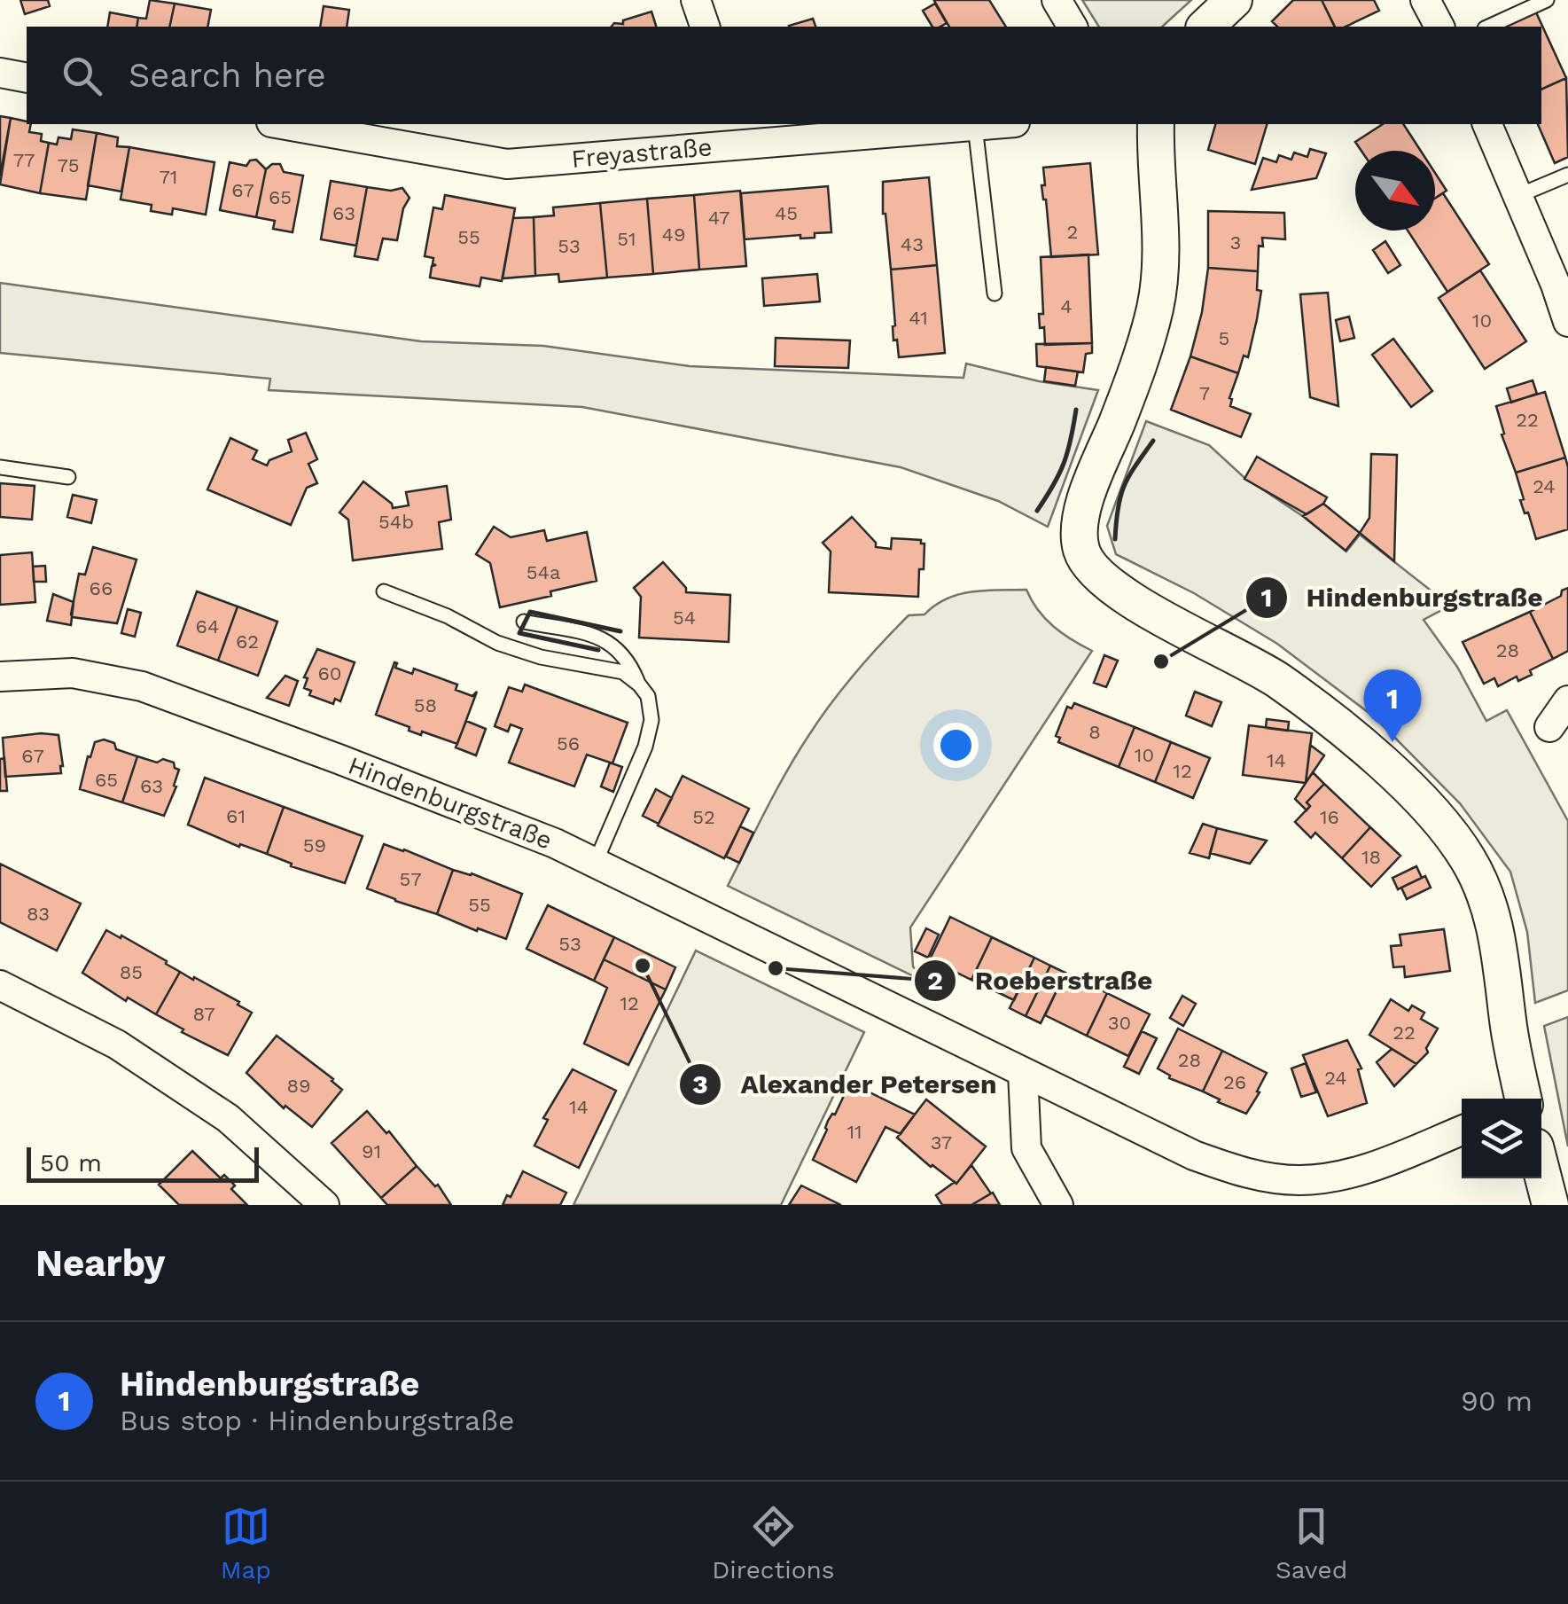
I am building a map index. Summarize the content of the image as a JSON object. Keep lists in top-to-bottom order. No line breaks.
{"streets":{"street":["Freyastraße","Hindenburgstraße"]},"places":["Hindenburgstraße","Alexander Petersen","Roeberstraße"],"house_numbers":["77","75","71","67","65","63","45","47","2","49","55","51","3","43","53","4","41","10","5","7","22","24","54b","54a","66","54","64","62","28","60","58","8","56","10","67","14","12","65","63","61","52","16","59","18","57","55","83","53","85","12","87","30","22","28","24","26","89","14","11","37","91"],"scale_bar":"50 m","north":"bottom right","page":{"search":"Search here","pins":"1","scale":"50 m","heading":"Nearby","list":[{"mark":"1","name":"Hindenburgstraße","note":"Bus stop · Hindenburgstraße","value":"90 m"}],"nav":["Map","Directions","Saved"]}}
